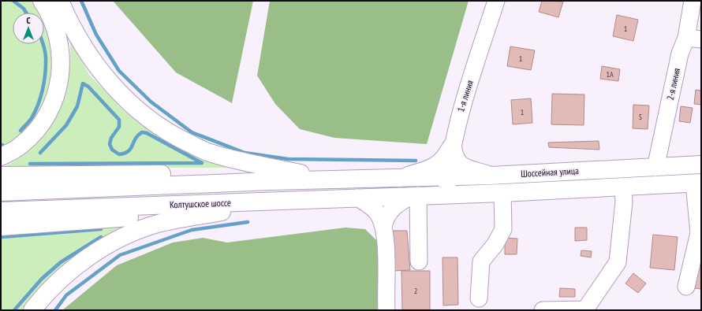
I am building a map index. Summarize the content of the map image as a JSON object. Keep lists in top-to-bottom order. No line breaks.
{"streets":{"main road":["Шоссейная улица","Колтушское шоссе"],"street":["2-я линия","1-я линия"]},"crossings":[["2-я линия","Шоссейная улица"],["1-я линия","Шоссейная улица"],["Шоссейная улица","Колтушское шоссе"]],"house_numbers":["1","1","1А","1","5","2"],"north":"top"}
